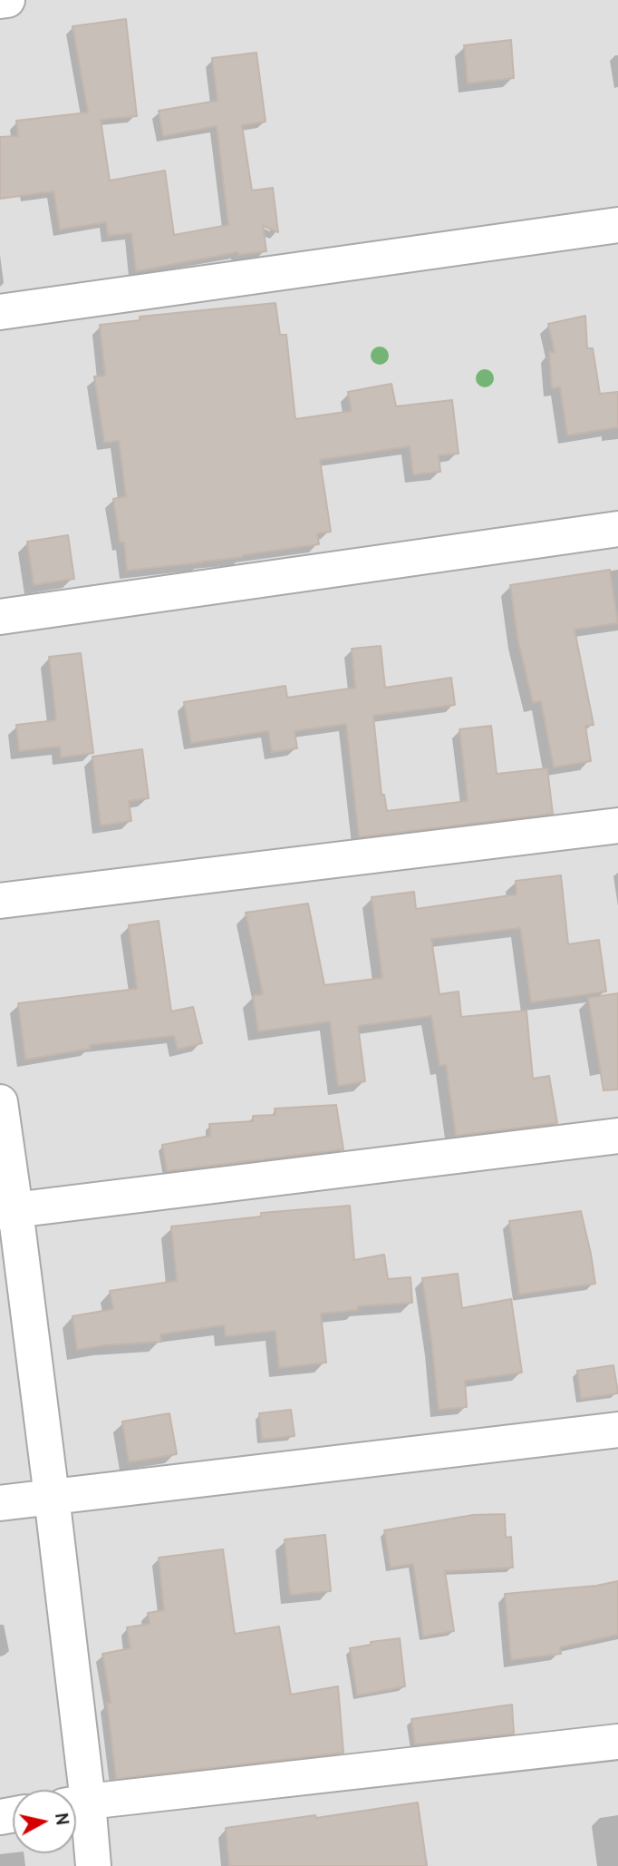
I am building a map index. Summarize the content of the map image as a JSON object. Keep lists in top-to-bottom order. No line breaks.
{"north":"right"}
